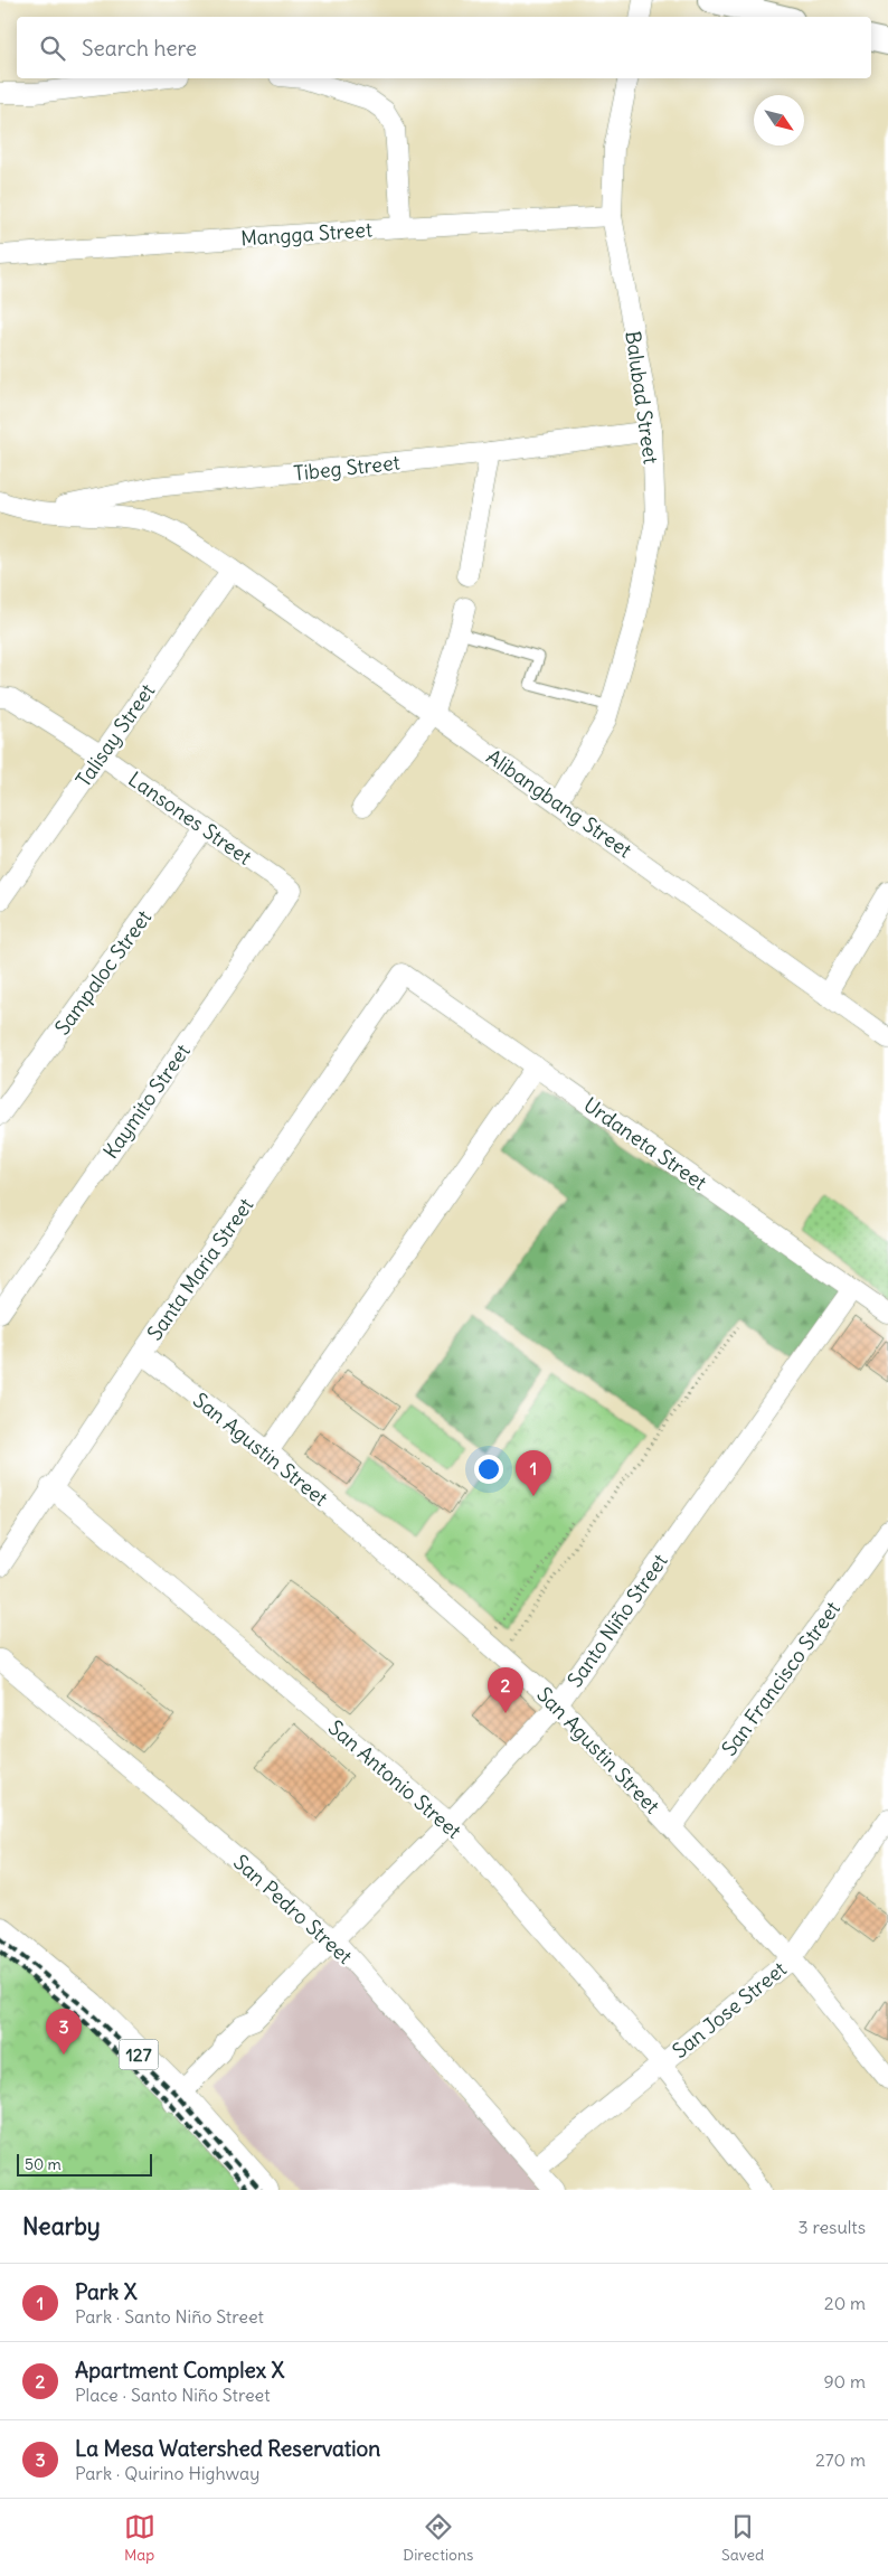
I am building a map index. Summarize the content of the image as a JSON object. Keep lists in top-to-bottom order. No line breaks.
{"streets":{"main road":["127"],"street":["Mangga Street","Balubad Street","Tibeg Street","Talisay Street","Alibangbang Street","Lansones Street","Sampaloc Street","Kaymito Street","Urdaneta Street","Santa Maria Street","San Agustin Street","Santo Niño Street","San Francisco Street","San Antonio Street","San Pedro Street","San Jose Street"]},"crossings":[["Mangga Street","Balubad Street"],["Balubad Street","Tibeg Street"],["Balubad Street","Alibangbang Street"],["Tibeg Street","Alibangbang Street"],["Talisay Street","Alibangbang Street"],["Talisay Street","Lansones Street"],["Lansones Street","Sampaloc Street"],["Lansones Street","Kaymito Street"],["Urdaneta Street","Santa Maria Street"],["Urdaneta Street","Santo Niño Street"],["Santa Maria Street","San Agustin Street"],["Santa Maria Street","San Antonio Street"],["San Agustin Street","Santo Niño Street"],["San Agustin Street","San Francisco Street"],["San Agustin Street","San Jose Street"],["Santo Niño Street","San Antonio Street"],["Santo Niño Street","San Pedro Street"],["Santo Niño Street","127"],["San Antonio Street","San Jose Street"],["San Pedro Street","San Jose Street"]],"scale_bar":"50 m","north":"bottom right","page":{"search":"Search here","pins":["1","2","3"],"scale":"50 m","heading":["Nearby","3 results"],"list":[{"mark":"1","name":"Park X","note":"Park · Santo Niño Street","value":"20 m"},{"mark":"2","name":"Apartment Complex X","note":"Place · Santo Niño Street","value":"90 m"},{"mark":"3","name":"La Mesa Watershed Reservation","note":"Park · Quirino Highway","value":"270 m"}],"nav":["Map","Directions","Saved"]}}
